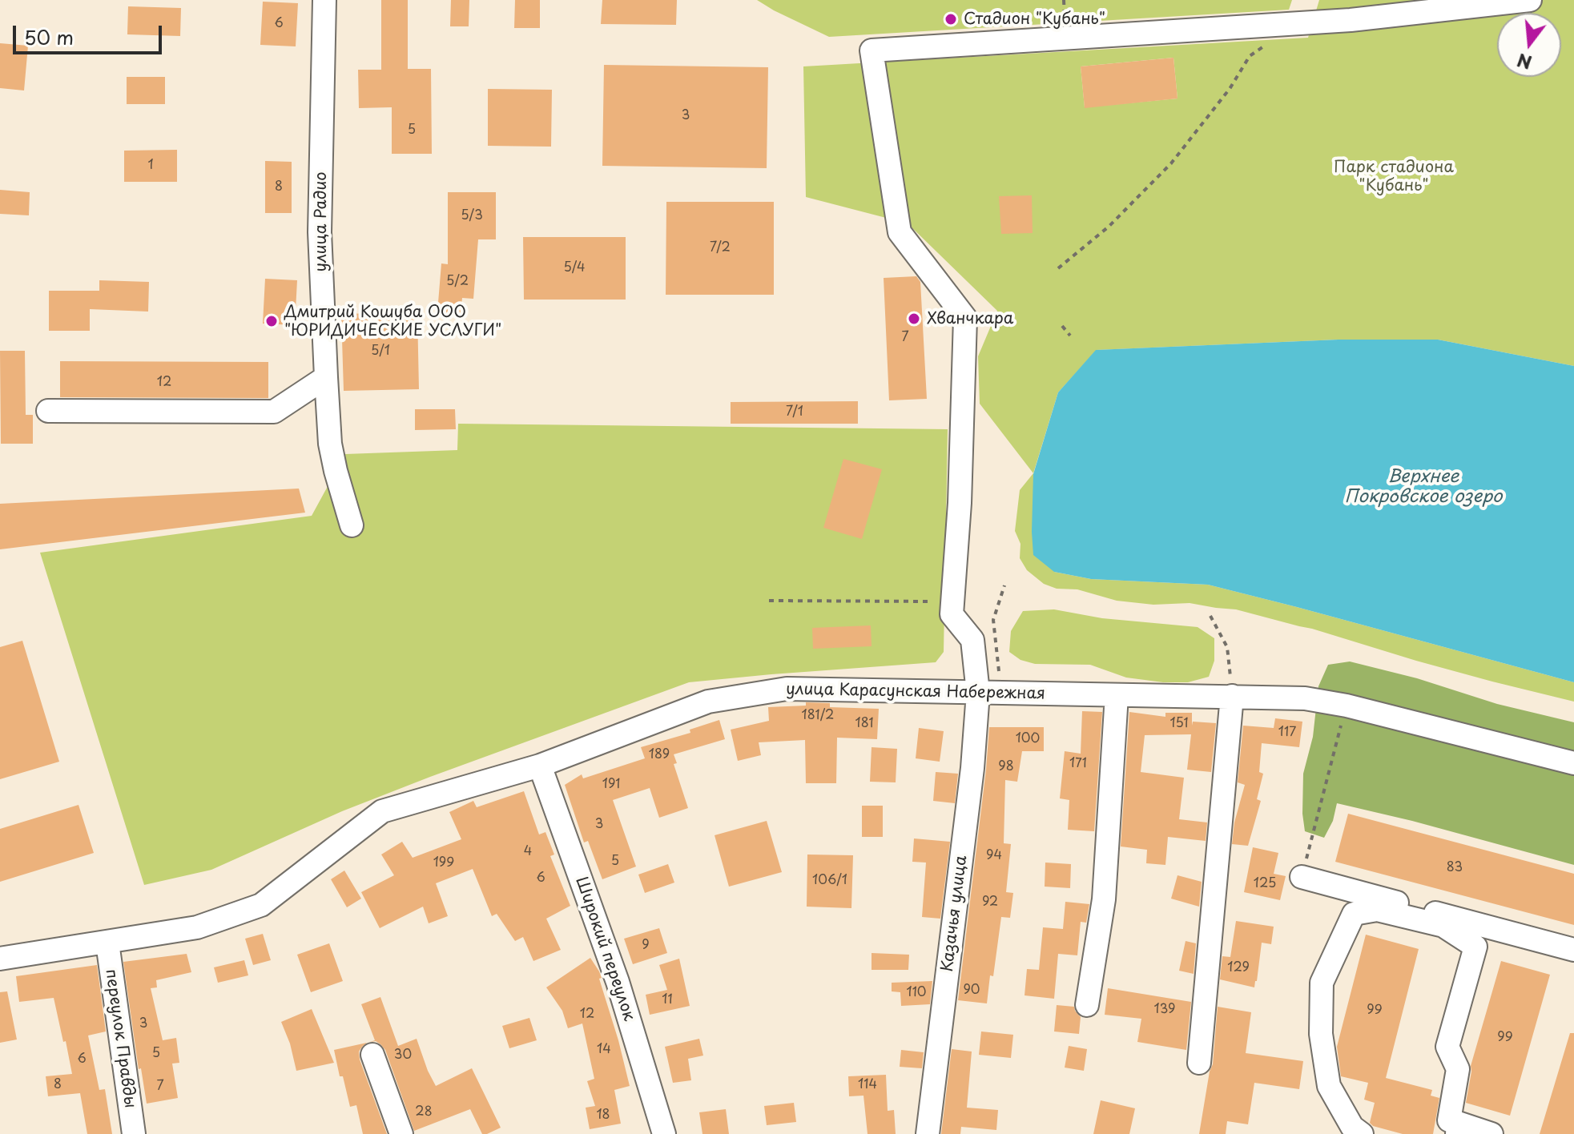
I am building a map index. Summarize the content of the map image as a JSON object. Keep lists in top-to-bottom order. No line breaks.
{"streets":{"street":["улица Радио","улица Карасунская Набережная","Казачья улица","Широкий переулок","переулок Правды"]},"crossings":[["улица Карасунская Набережная","Казачья улица"],["улица Карасунская Набережная","Широкий переулок"],["улица Карасунская Набережная","переулок Правды"]],"water":["Верхнее Покровское озеро"],"parks":["Парк стадиона \"Кубань\""],"places":["Стадион \"Кубань\"","Хванчкара","Дмитрий Кошуба ООО \"ЮРИДИЧЕСКИЕ УСЛУГИ\""],"house_numbers":["6","3","5","1","8","5/3","7/2","5/4","5/2","7","5/1","12","7/1","181/2","181","151","117","100","189","171","98","191","3","4","94","5","199","83","6","106/1","125","92","9","129","90","110","11","139","99","12","3","99","14","5","30","6","8","114","7","28","18"],"scale_bar":"50 m","north":"bottom"}
